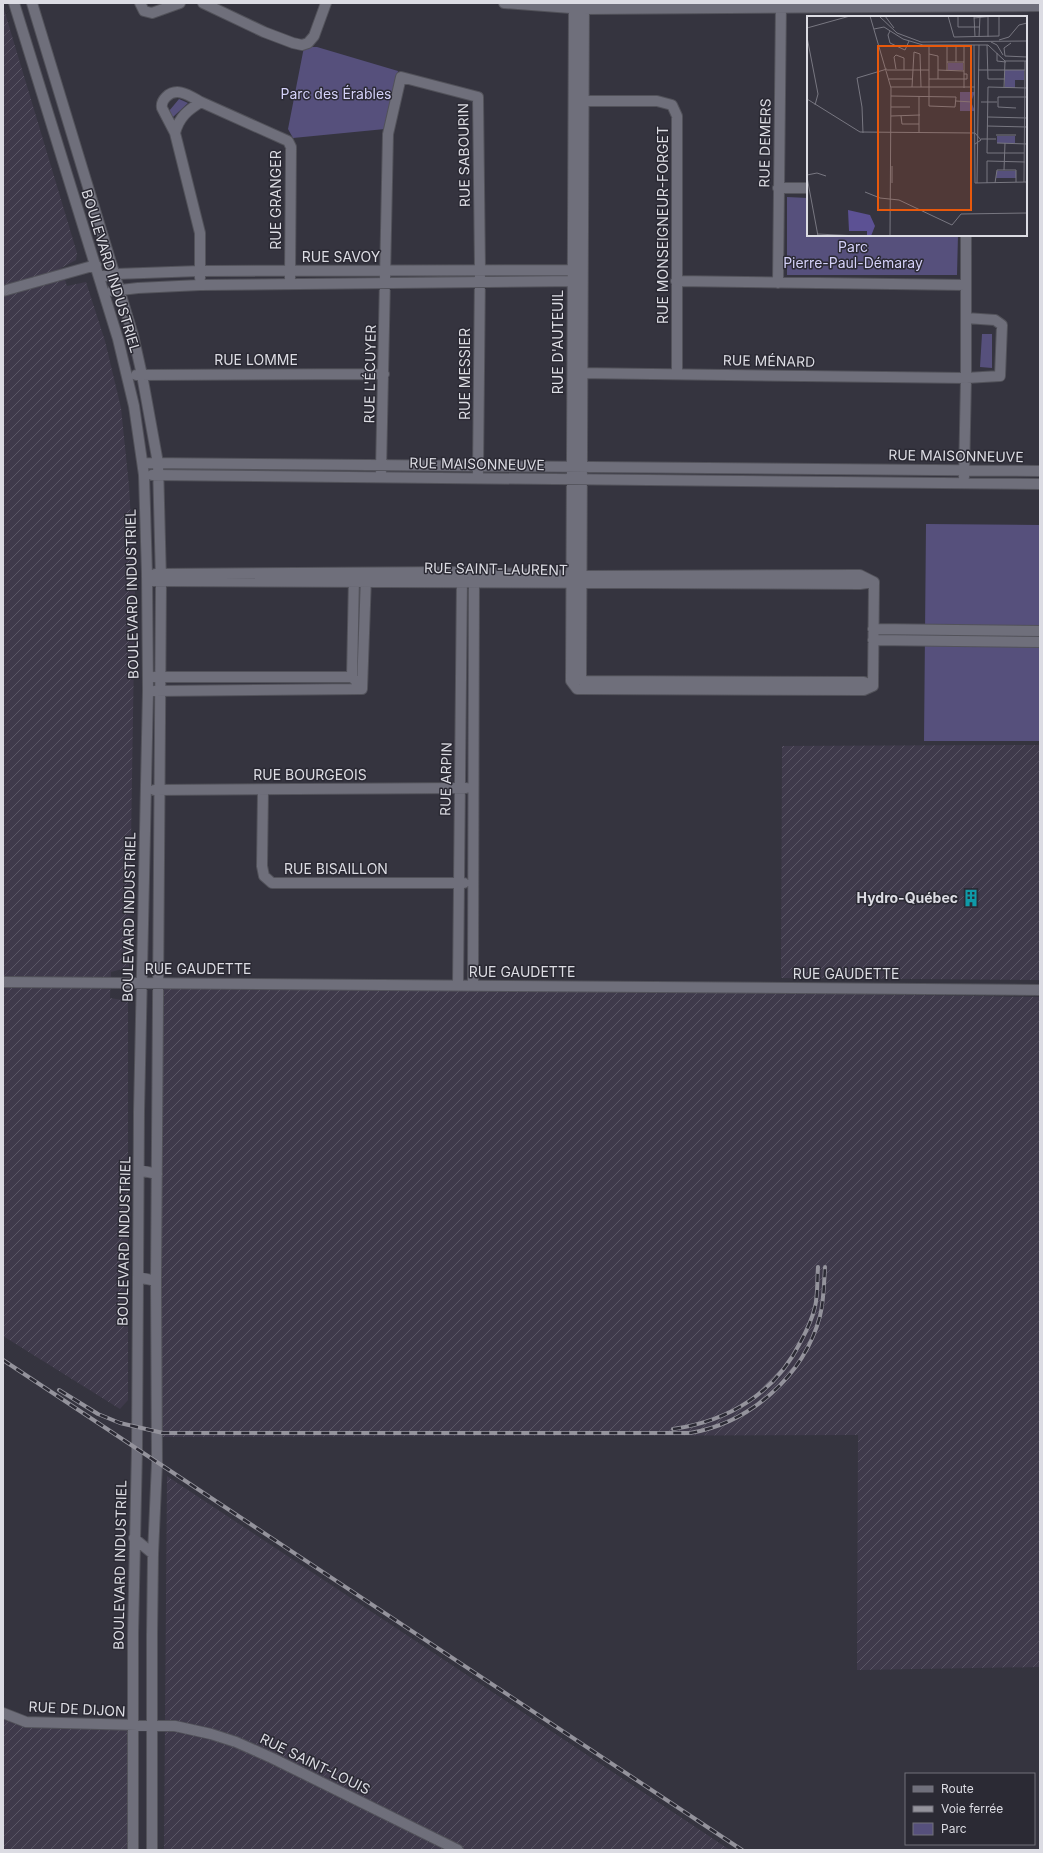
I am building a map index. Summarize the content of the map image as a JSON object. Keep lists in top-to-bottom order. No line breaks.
{"streets":{"street":["RUE DEMERS","RUE SABOURIN","RUE GRANGER","RUE MONSEIGNEUR-FORGET","RUE SAVOY","BOULEVARD INDUSTRIEL","RUE D'AUTEUIL","RUE LOMME","RUE MÉNARD","RUE L'ÉCUYER","RUE MESSIER","RUE MAISONNEUVE","RUE SAINT-LAURENT","RUE BOURGEOIS","RUE ARPIN","RUE BISAILLON","RUE GAUDETTE","RUE DE DIJON","RUE SAINT-LOUIS"]},"crossings":[["RUE SABOURIN","RUE SAVOY"],["RUE SABOURIN","RUE L'ÉCUYER"],["RUE SABOURIN","RUE MESSIER"],["RUE GRANGER","RUE SAVOY"],["RUE MONSEIGNEUR-FORGET","RUE D'AUTEUIL"],["RUE MONSEIGNEUR-FORGET","RUE MÉNARD"],["RUE SAVOY","BOULEVARD INDUSTRIEL"],["RUE SAVOY","RUE D'AUTEUIL"],["RUE SAVOY","RUE L'ÉCUYER"],["RUE SAVOY","RUE MESSIER"],["BOULEVARD INDUSTRIEL","RUE LOMME"],["BOULEVARD INDUSTRIEL","RUE MAISONNEUVE"],["BOULEVARD INDUSTRIEL","RUE SAINT-LAURENT"],["BOULEVARD INDUSTRIEL","RUE BOURGEOIS"],["BOULEVARD INDUSTRIEL","RUE GAUDETTE"],["BOULEVARD INDUSTRIEL","RUE DE DIJON"],["BOULEVARD INDUSTRIEL","RUE SAINT-LOUIS"],["RUE D'AUTEUIL","RUE MÉNARD"],["RUE D'AUTEUIL","RUE MAISONNEUVE"],["RUE D'AUTEUIL","RUE SAINT-LAURENT"],["RUE LOMME","RUE L'ÉCUYER"],["RUE L'ÉCUYER","RUE MAISONNEUVE"],["RUE MESSIER","RUE MAISONNEUVE"],["RUE SAINT-LAURENT","RUE ARPIN"],["RUE BOURGEOIS","RUE ARPIN"],["RUE BOURGEOIS","RUE BISAILLON"],["RUE ARPIN","RUE BISAILLON"],["RUE ARPIN","RUE GAUDETTE"],["RUE DE DIJON","RUE SAINT-LOUIS"]],"parks":["Parc des Érables","Parc Pierre-Paul-Démaray"],"places":{"building":["Hydro-Québec"]},"legend":["Route","Voie ferrée","Parc"]}
